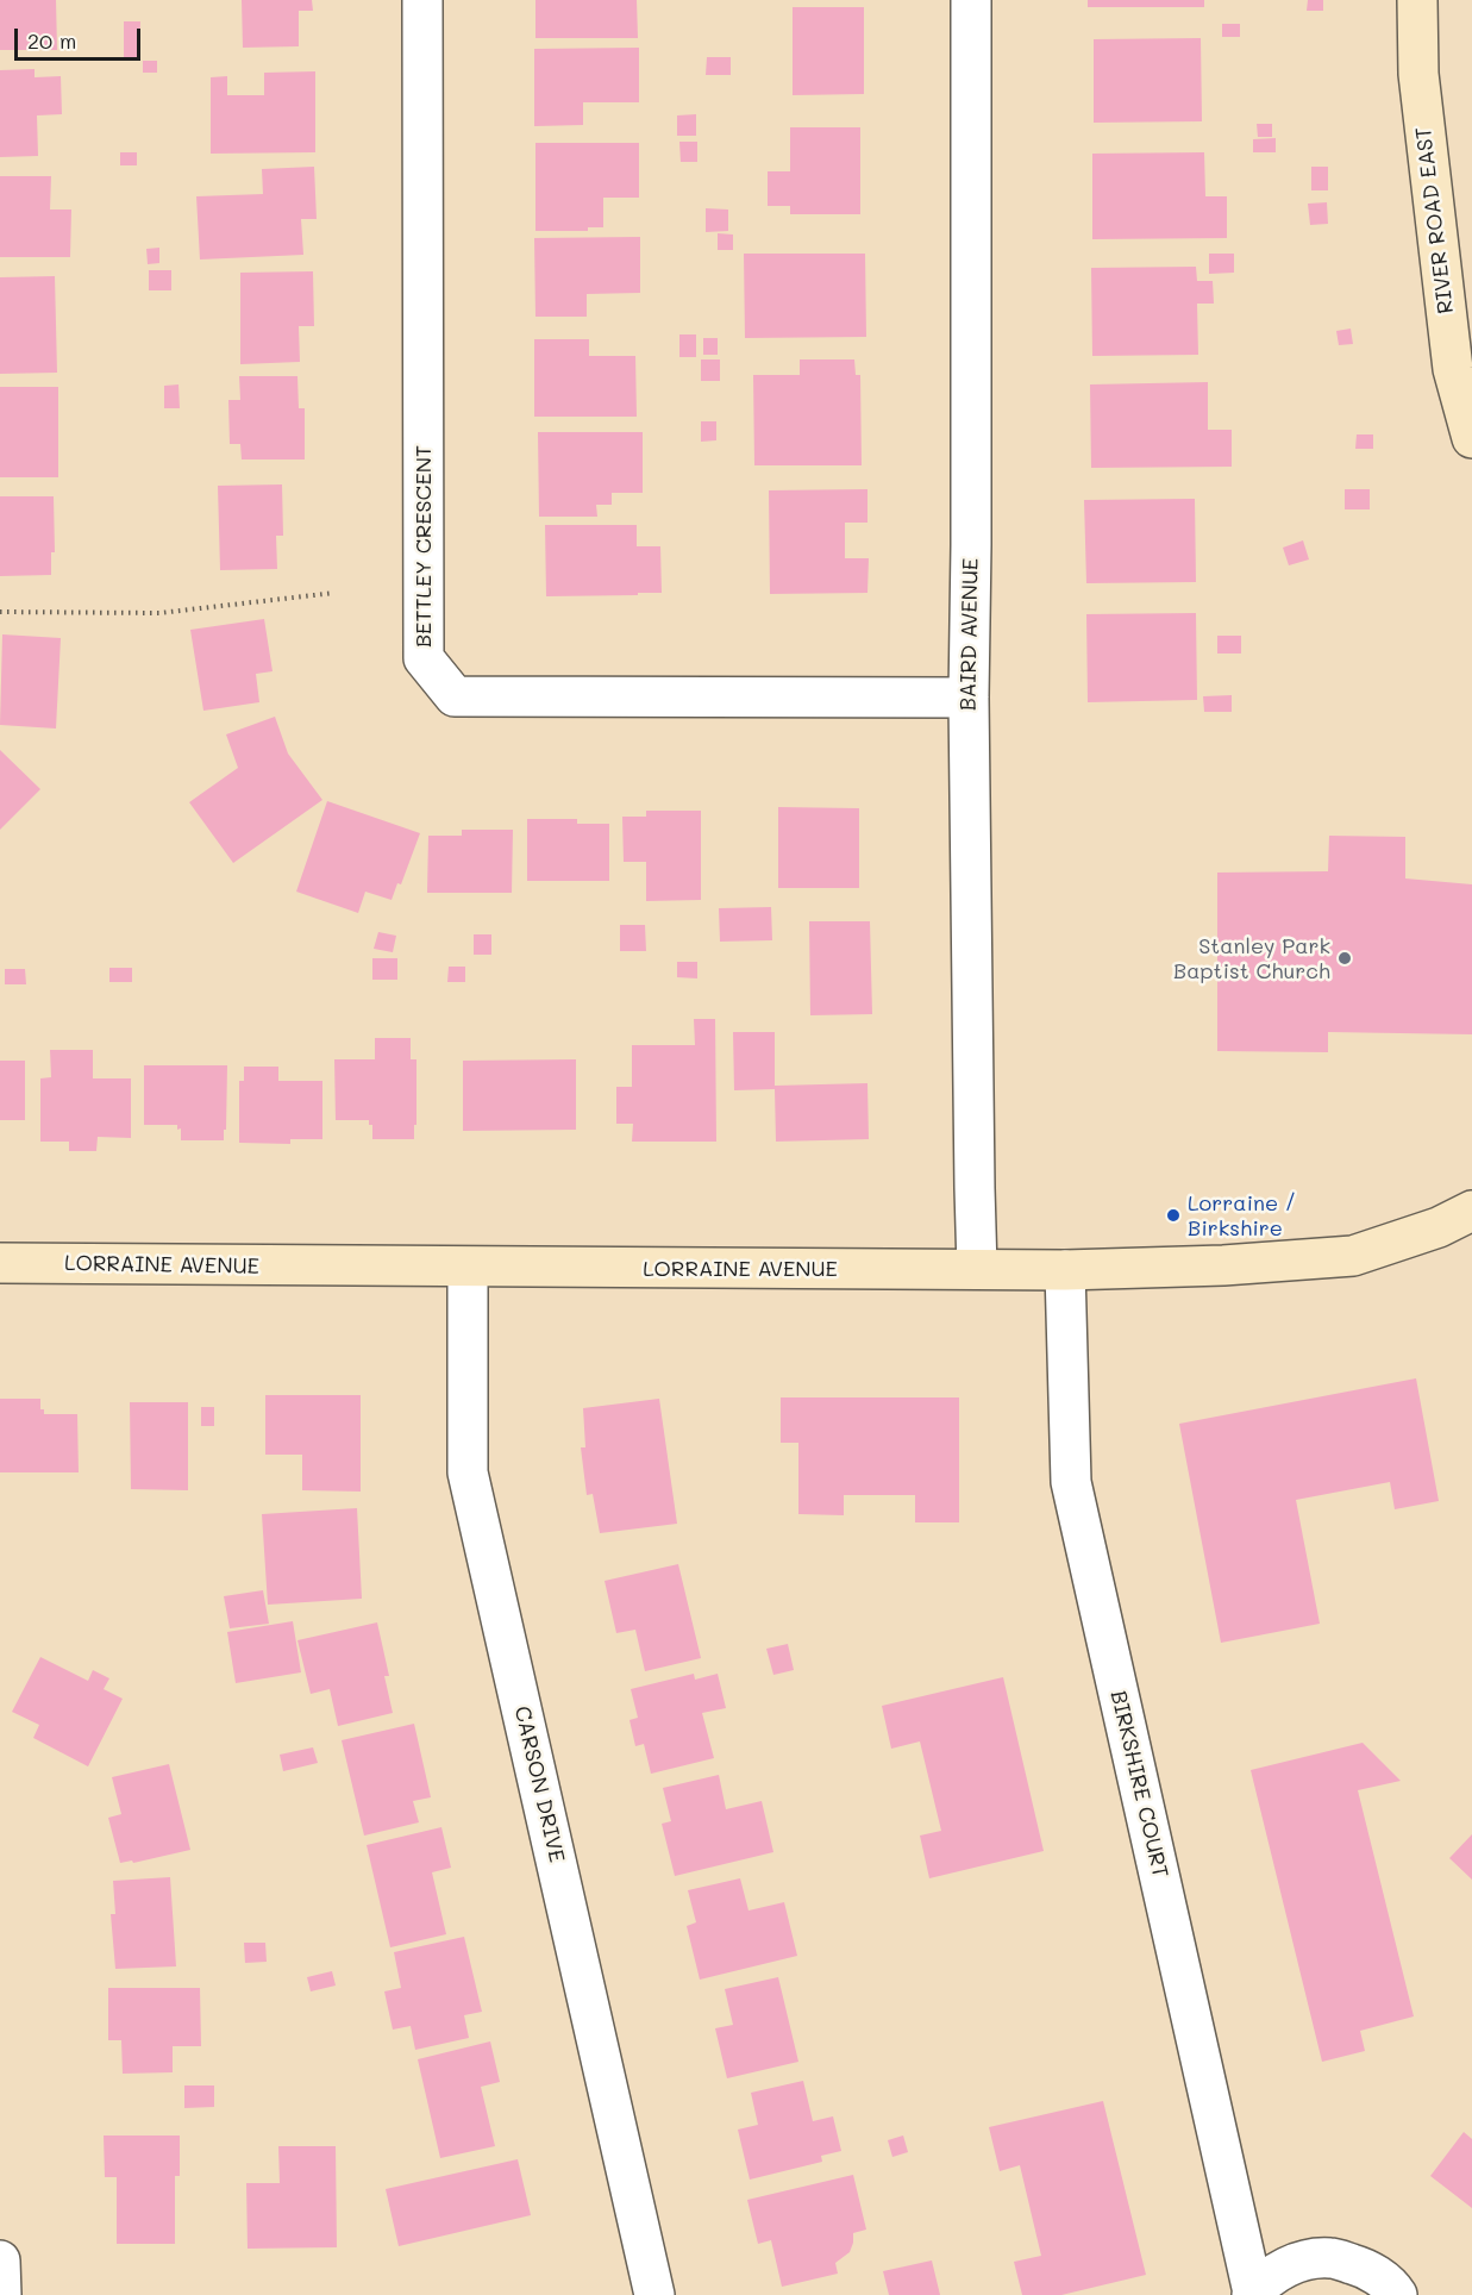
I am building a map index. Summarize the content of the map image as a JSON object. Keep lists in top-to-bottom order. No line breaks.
{"streets":{"street":["RIVER ROAD EAST","BETTLEY CRESCENT","BAIRD AVENUE","LORRAINE AVENUE","CARSON DRIVE","BIRKSHIRE COURT"]},"crossings":[["BETTLEY CRESCENT","BAIRD AVENUE"],["BAIRD AVENUE","LORRAINE AVENUE"],["LORRAINE AVENUE","CARSON DRIVE"],["LORRAINE AVENUE","BIRKSHIRE COURT"]],"places":["Stanley Park Baptist Church","Lorraine / Birkshire"],"scale_bar":"20 m"}
